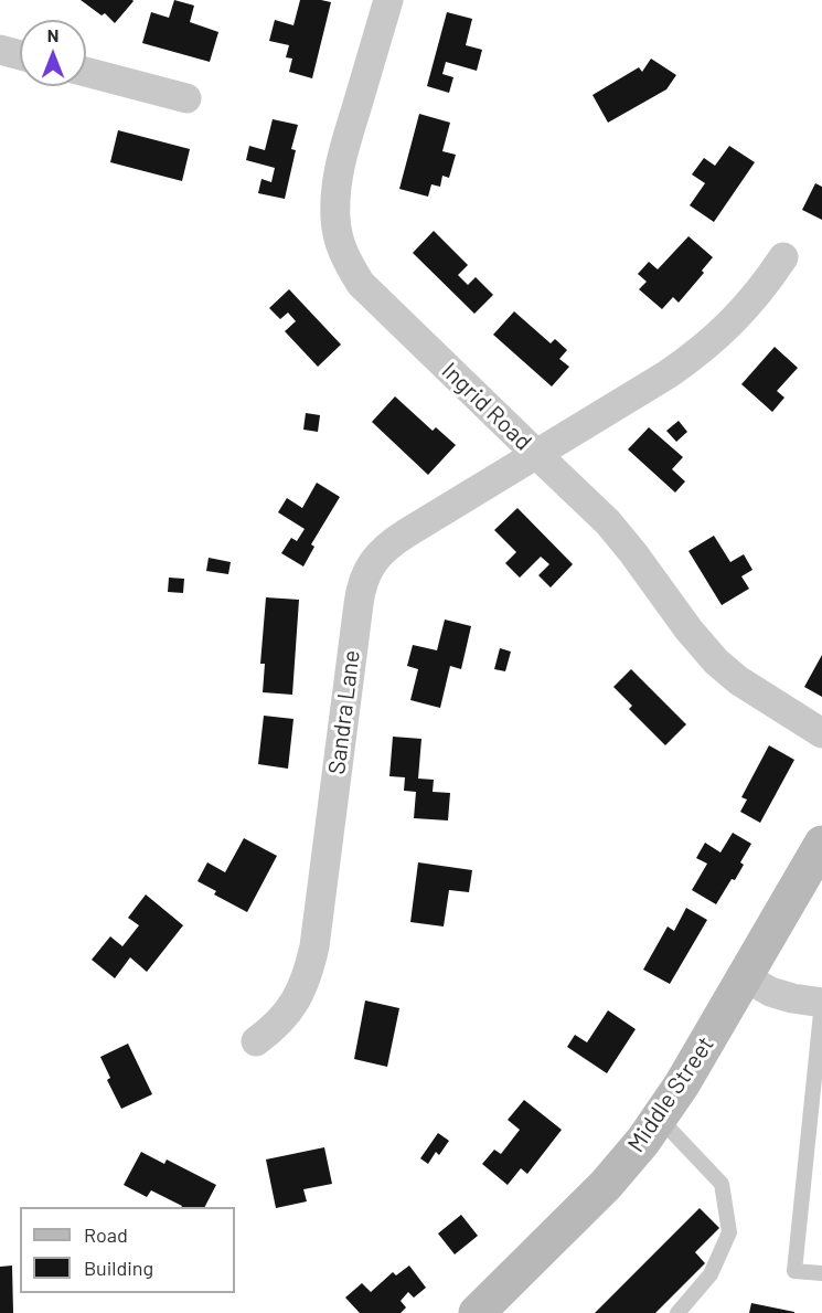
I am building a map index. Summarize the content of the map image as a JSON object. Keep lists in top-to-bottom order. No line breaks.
{"streets":{"main road":["Middle Street"],"street":["Ingrid Road","Sandra Lane"]},"crossings":[["Ingrid Road","Sandra Lane"]],"legend":["Road","Building"],"north":"top"}
